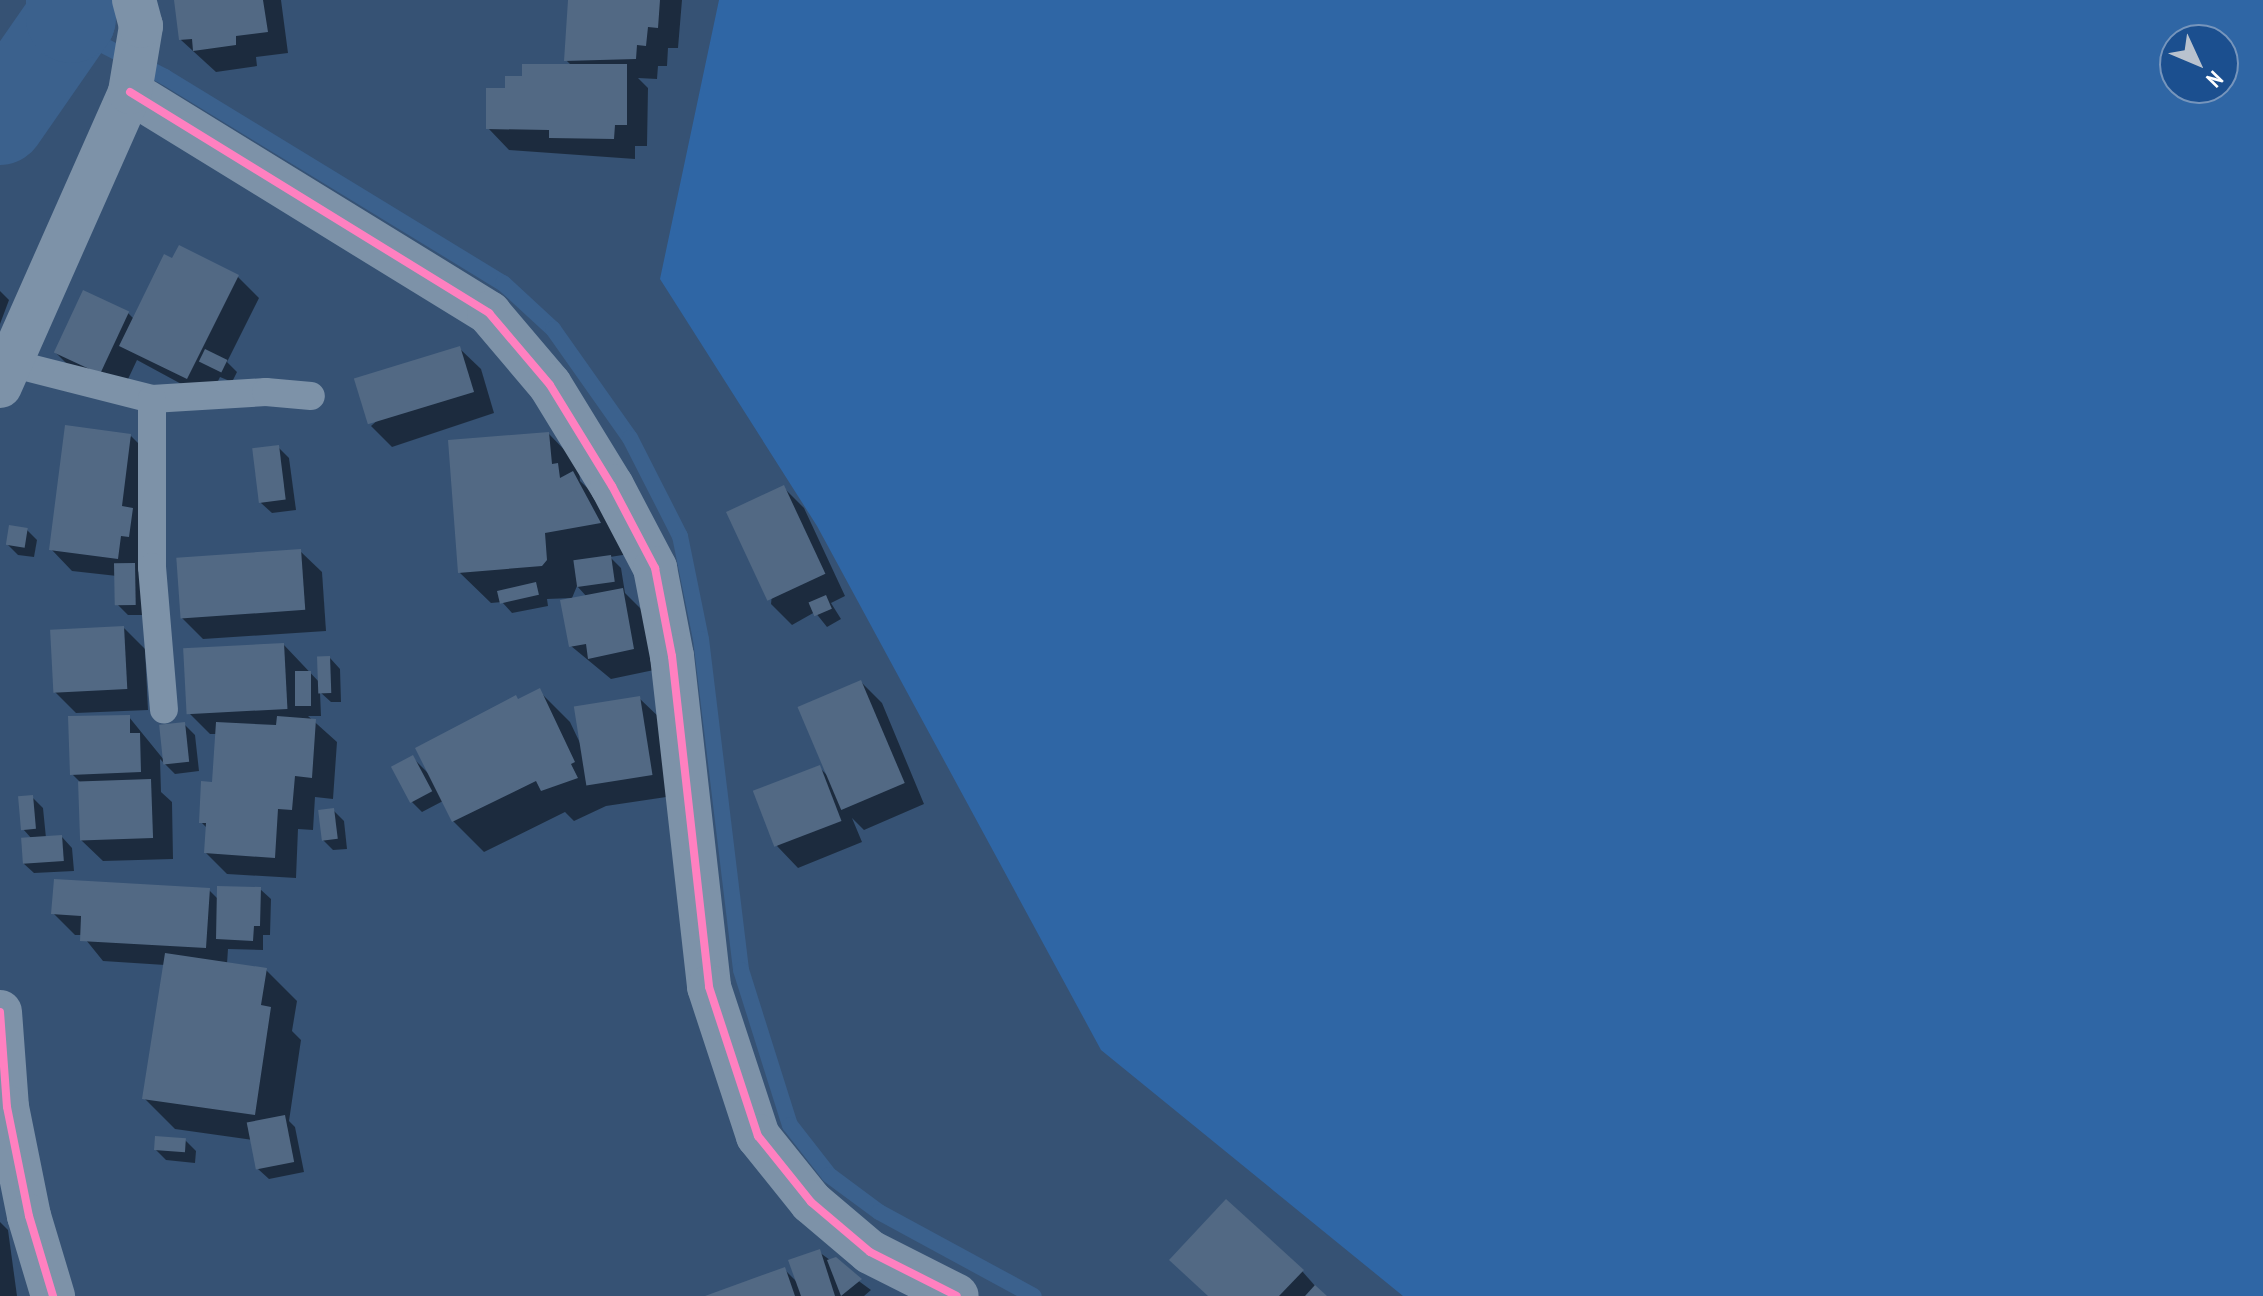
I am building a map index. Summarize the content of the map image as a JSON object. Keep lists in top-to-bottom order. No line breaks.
{"north":"bottom right"}
